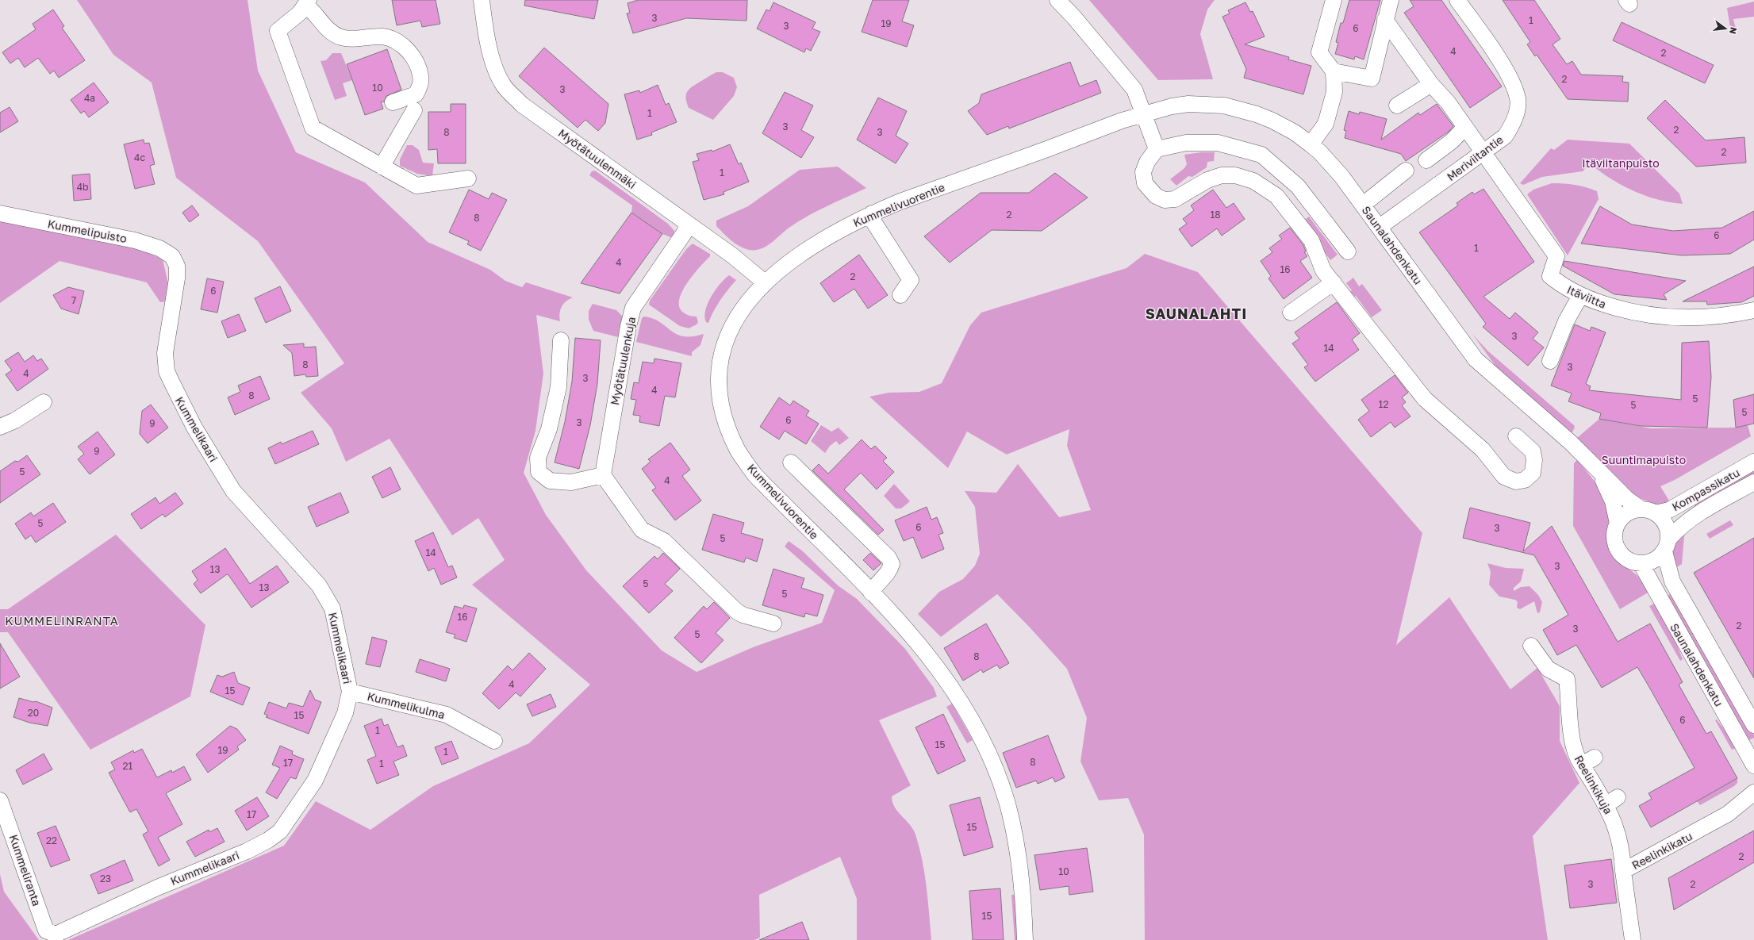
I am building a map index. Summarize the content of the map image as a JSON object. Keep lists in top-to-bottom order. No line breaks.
{"streets":{"street":["Meriviitantie","Myötätuulenmäki","Kummelivuorentie","Kummelipuisto","Saunalahdenkatu","Itäviitta","Myötätuulenkuja","Kummelikaari","Kompassikatu","Kummelikulma","Reelinkikuja","Reelinkikatu","Kummeliranta"]},"crossings":[["Meriviitantie","Saunalahdenkatu"],["Meriviitantie","Itäviitta"],["Myötätuulenmäki","Kummelivuorentie"],["Myötätuulenmäki","Myötätuulenkuja"],["Kummelivuorentie","Saunalahdenkatu"],["Kummelipuisto","Kummelikaari"],["Saunalahdenkatu","Kompassikatu"],["Kummelikaari","Kummelikulma"],["Kummelikaari","Kummeliranta"],["Reelinkikuja","Reelinkikatu"]],"districts":["SAUNALAHTI","KUMMELINRANTA"],"parks":["Itäviitanpuisto","Suuntimapuisto"],"house_numbers":["3","1","19","3","6","4","2","2","10","3","4a","1","3","2","8","3","2","4c","1","4b","2","18","8","6","1","4","16","2","6","7","3","14","8","3","4","3","4","8","5","12","5","5","6","3","9","9","5","4","5","6","3","5","14","3","13","5","13","5","16","2","3","5","8","4","15","20","15","6","1","15","19","1","8","17","1","21","17","15","22","2","10","23","3","2","15"],"north":"right"}
